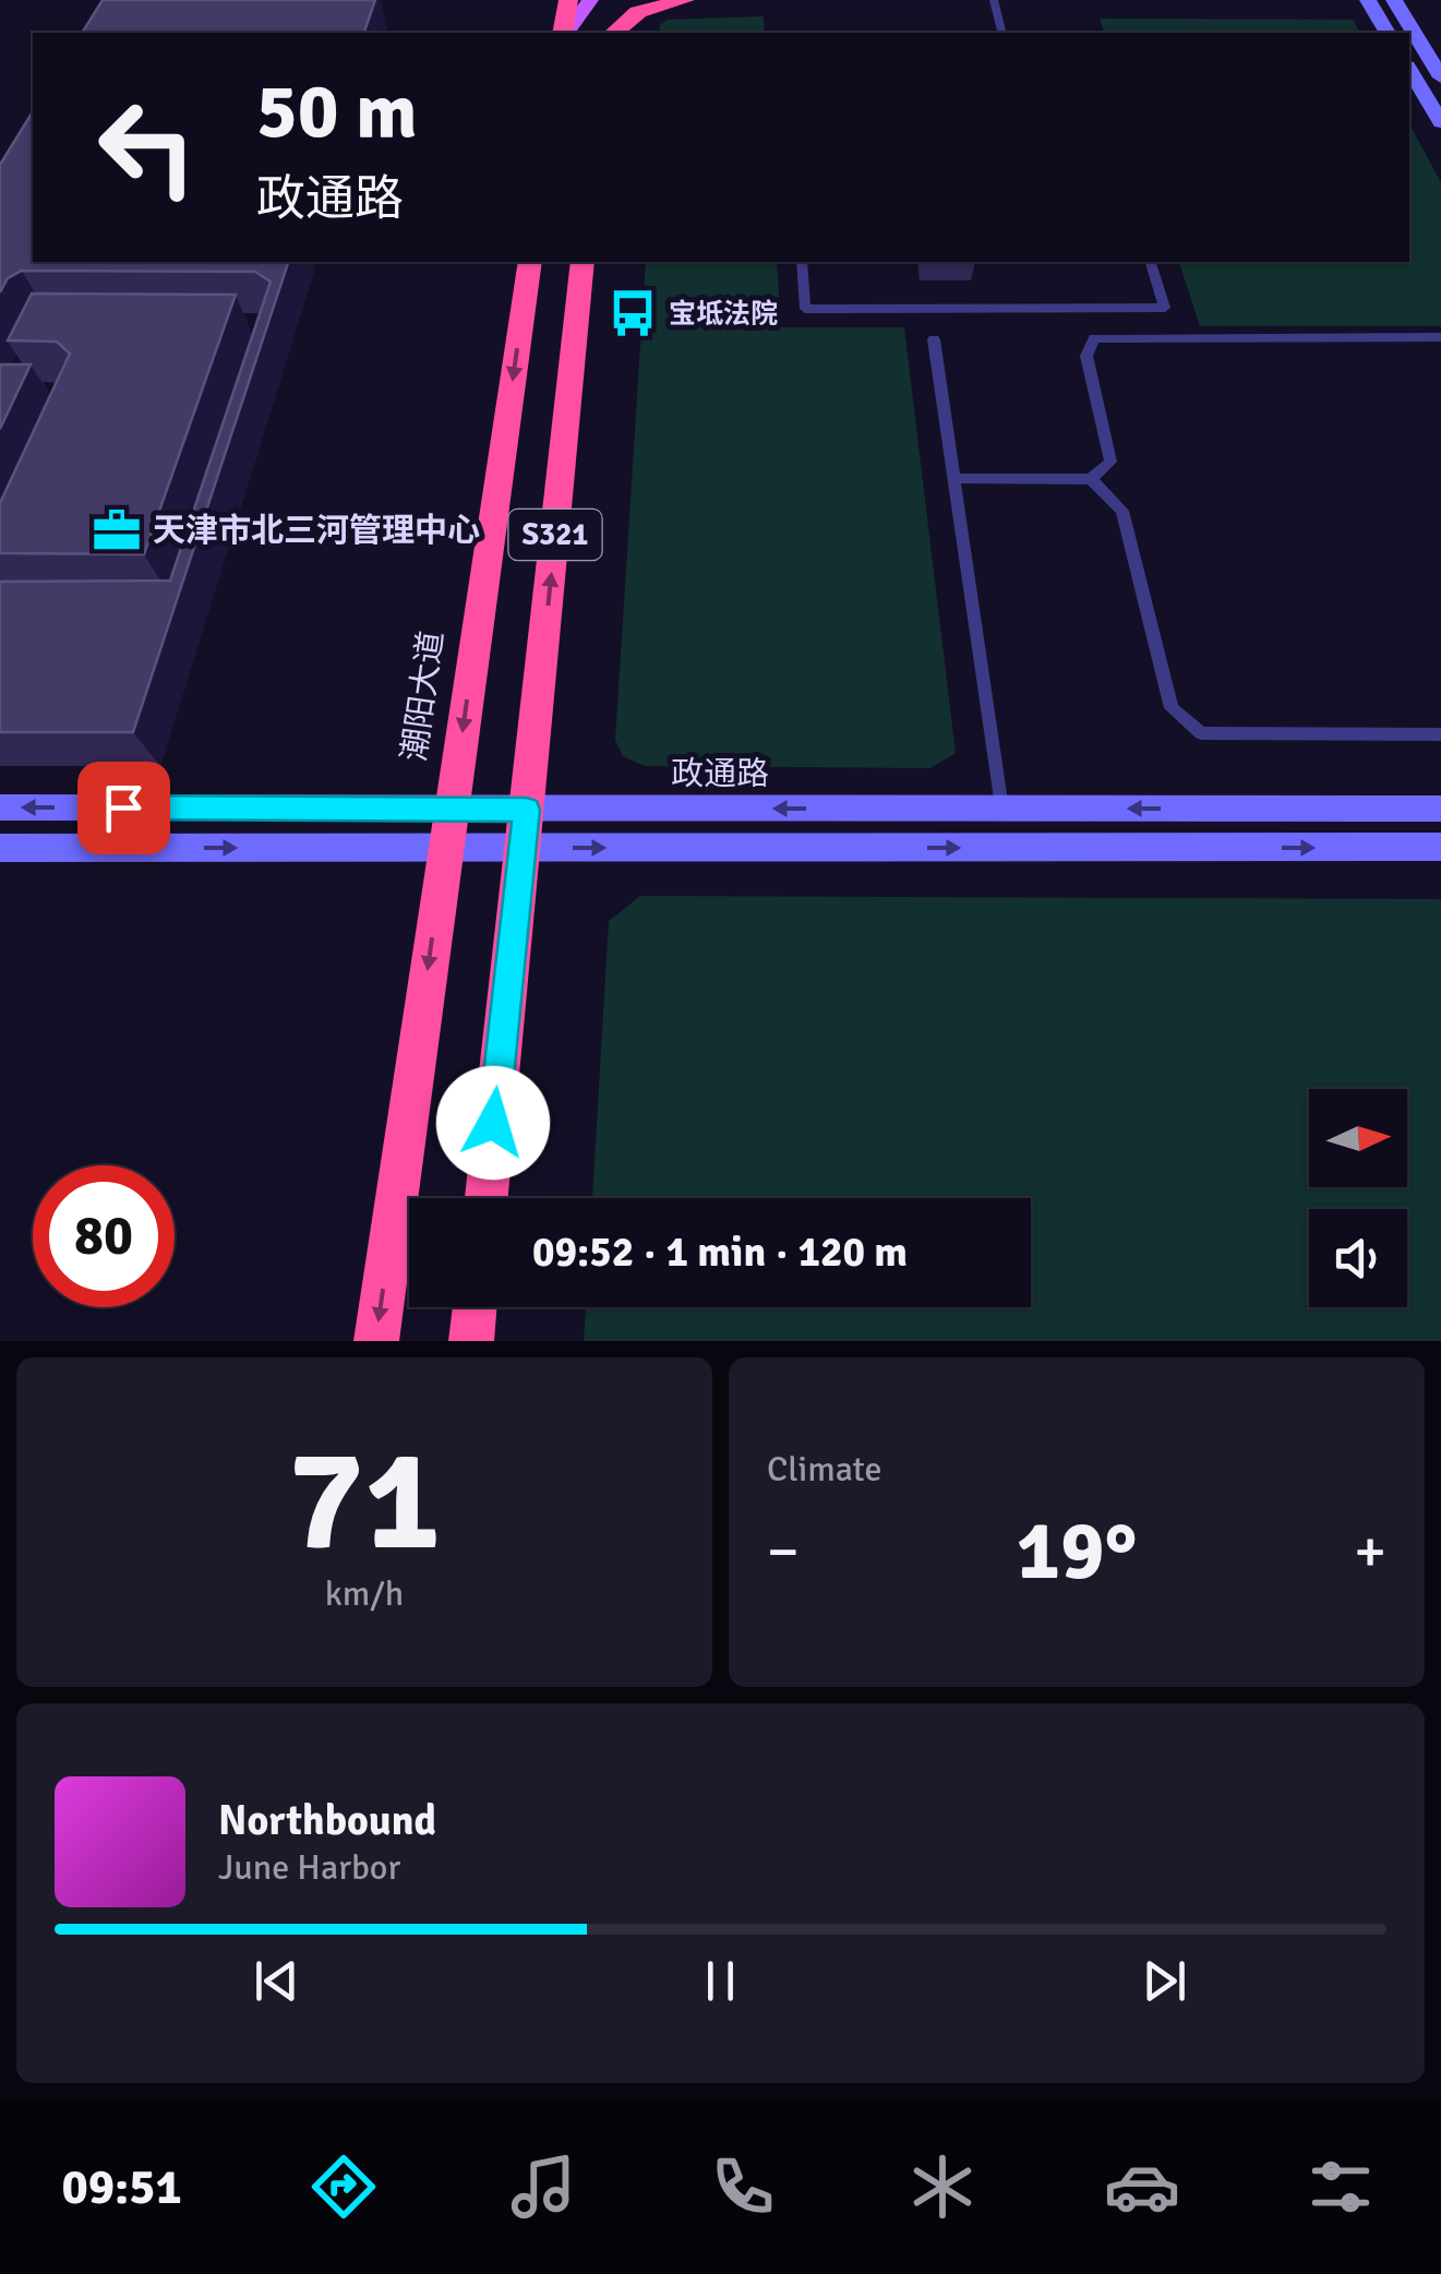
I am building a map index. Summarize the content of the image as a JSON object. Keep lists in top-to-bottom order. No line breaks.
{"streets":{"highway":["S321","潮阳大道"],"street":["政通路"]},"crossings":[["S321","政通路"],["潮阳大道","政通路"]],"places":{"bus stop":["宝坻法院"],"office":["天津市北三河管理中心"]},"north":"right","page":{"turn":["50 m","政通路"],"limit":"80","trip":"09:52 · 1 min · 120 m","tile":[["71","km/h"],"Climate"],"heat":["−","19°","+"],"song":["Northbound","June Harbor"],"tabs":"09:51"}}
